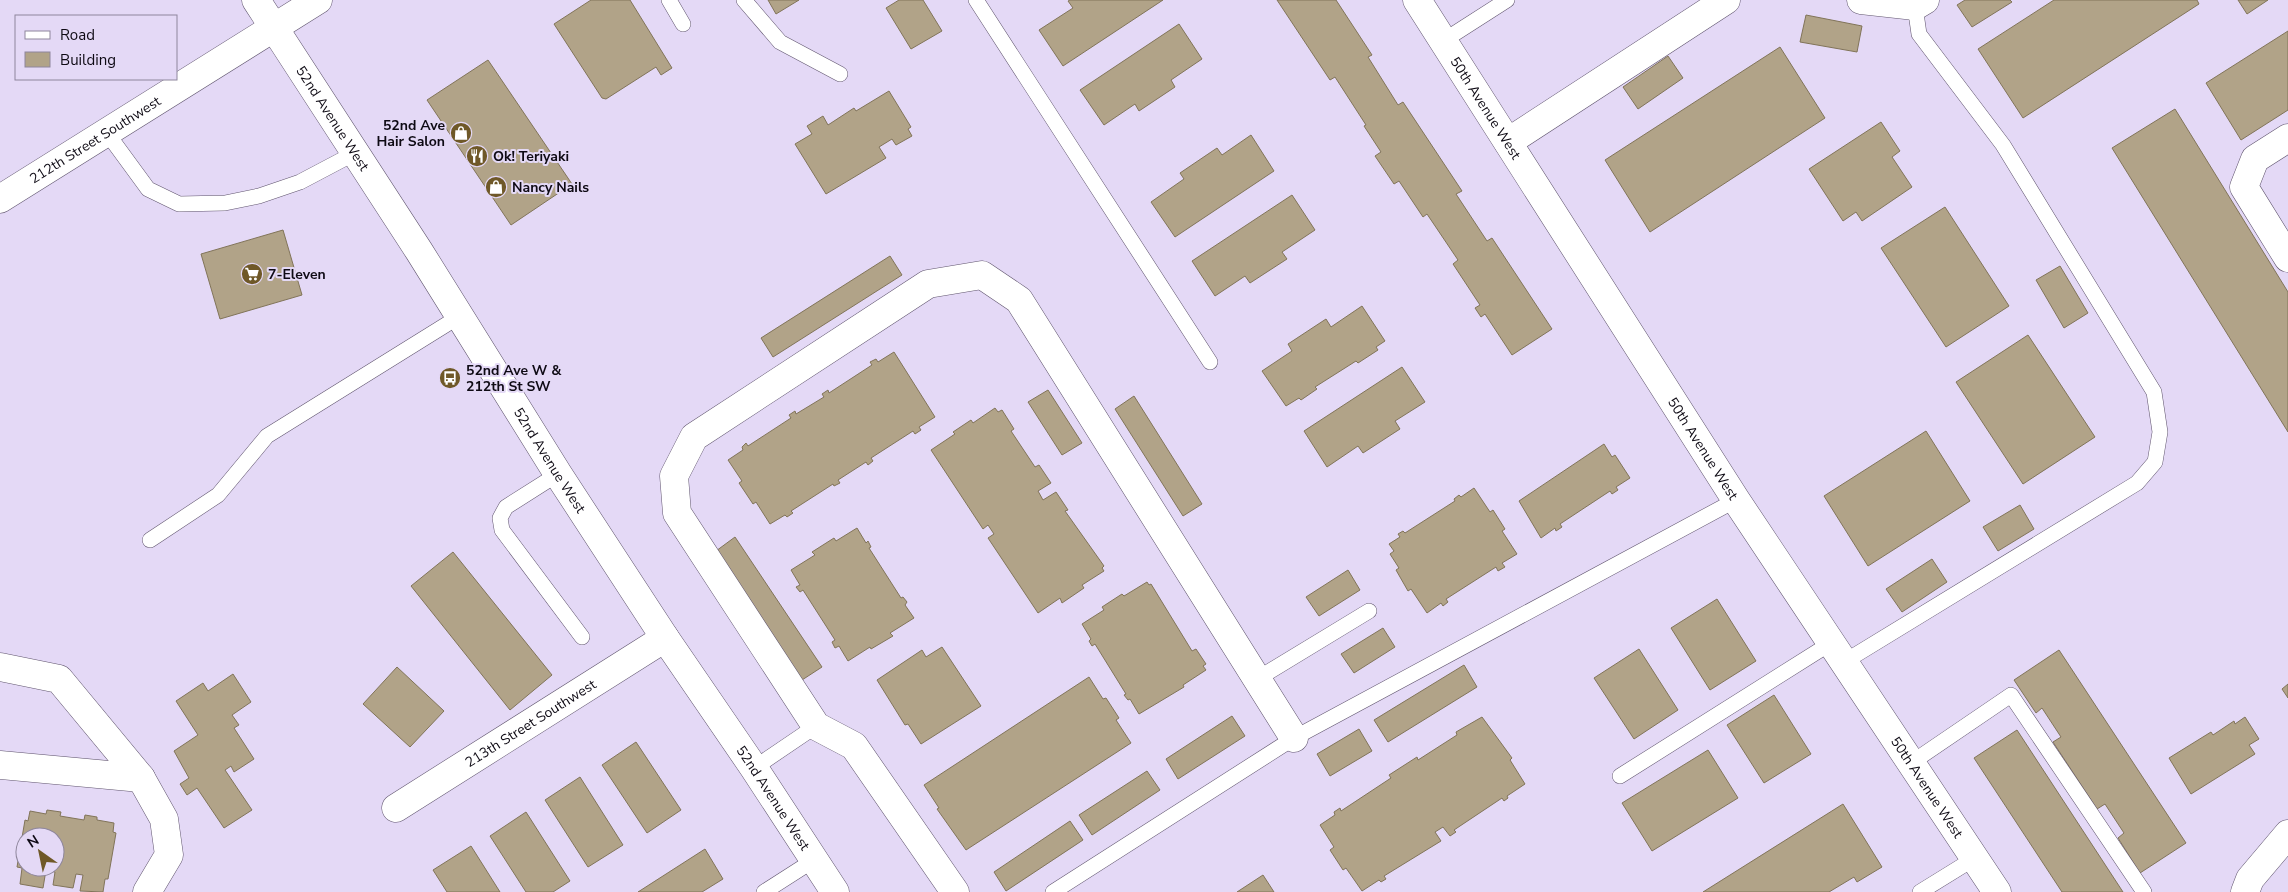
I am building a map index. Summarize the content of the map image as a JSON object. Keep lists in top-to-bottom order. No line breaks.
{"streets":{"street":["50th Avenue West","52nd Avenue West","212th Street Southwest","213th Street Southwest"]},"crossings":[["52nd Avenue West","212th Street Southwest"],["52nd Avenue West","213th Street Southwest"]],"places":{"shop":["52nd Ave Hair Salon","Nancy Nails"],"restaurant":["Ok! Teriyaki"],"supermarket":["7-Eleven"],"bus stop":["52nd Ave W & 212th St SW"]},"legend":["Road","Building"],"north":"top left"}
